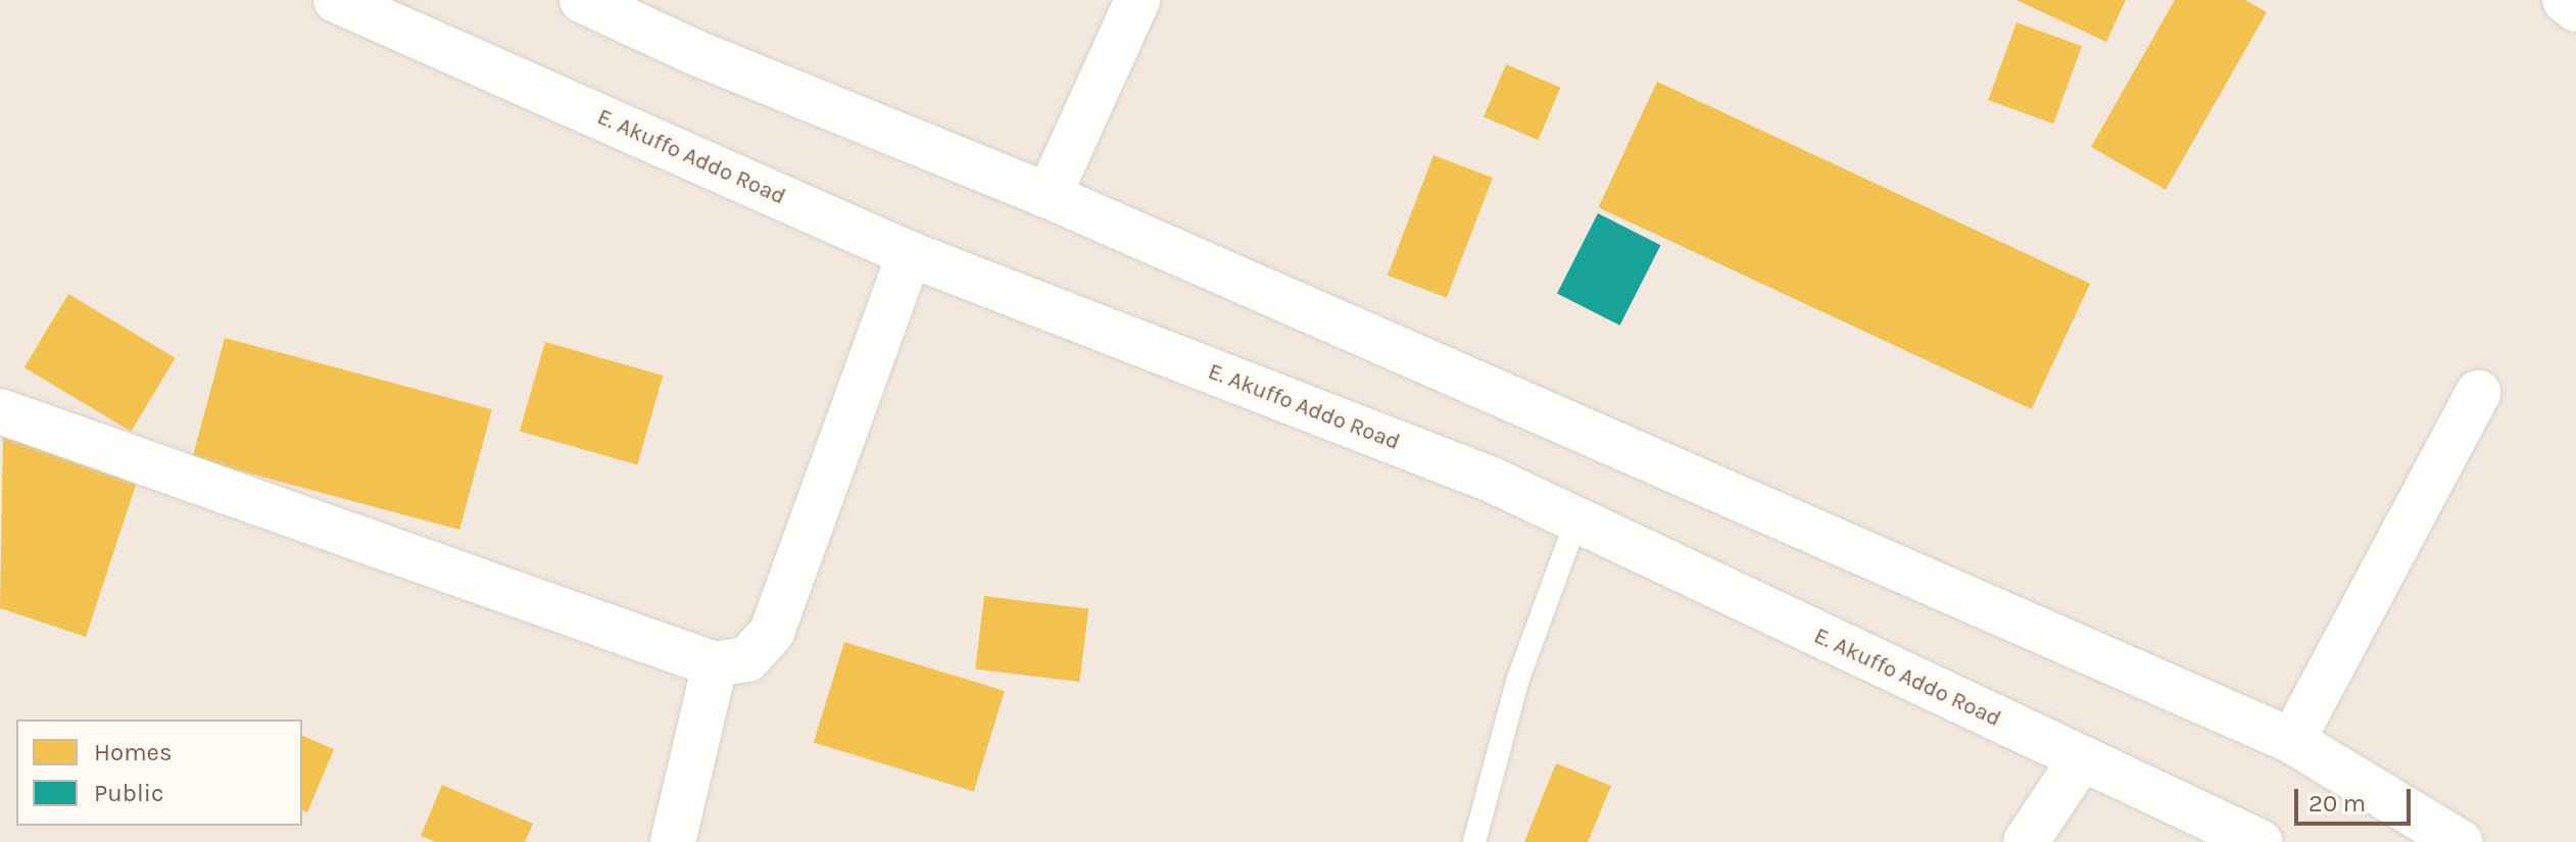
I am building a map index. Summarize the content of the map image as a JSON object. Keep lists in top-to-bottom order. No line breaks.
{"streets":{"main road":["E. Akuffo Addo Road"]},"legend":["Homes","Public"],"scale_bar":"20 m"}
